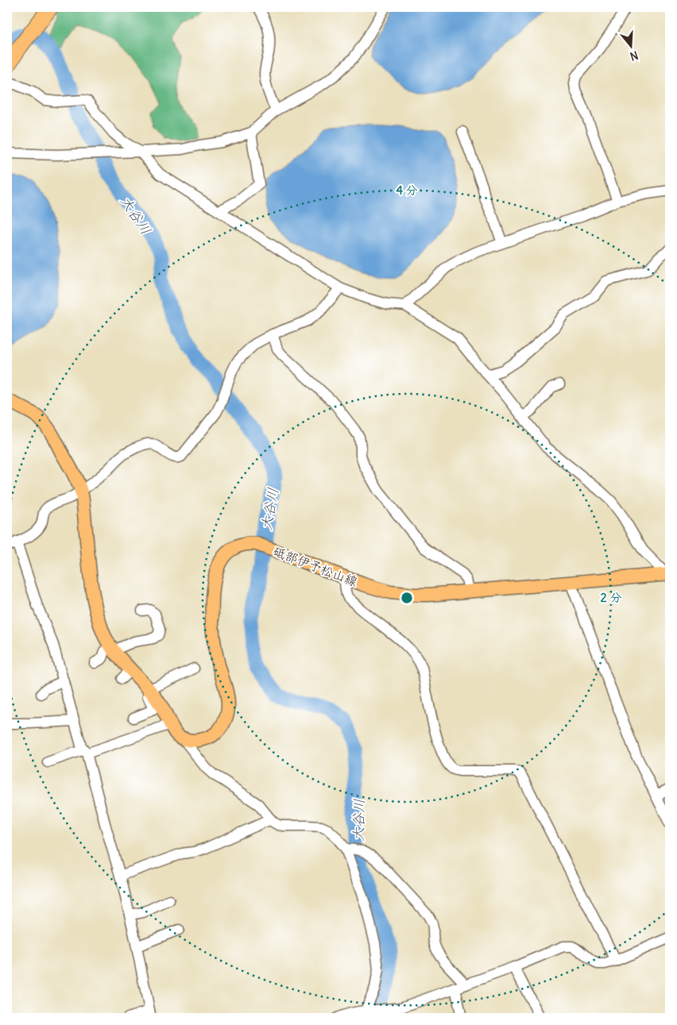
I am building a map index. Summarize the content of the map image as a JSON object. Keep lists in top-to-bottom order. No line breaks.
{"streets":{"main road":["砥部伊予松山線"]},"water":["大谷川"],"north":"bottom","rings":["4 分","2 分"]}
